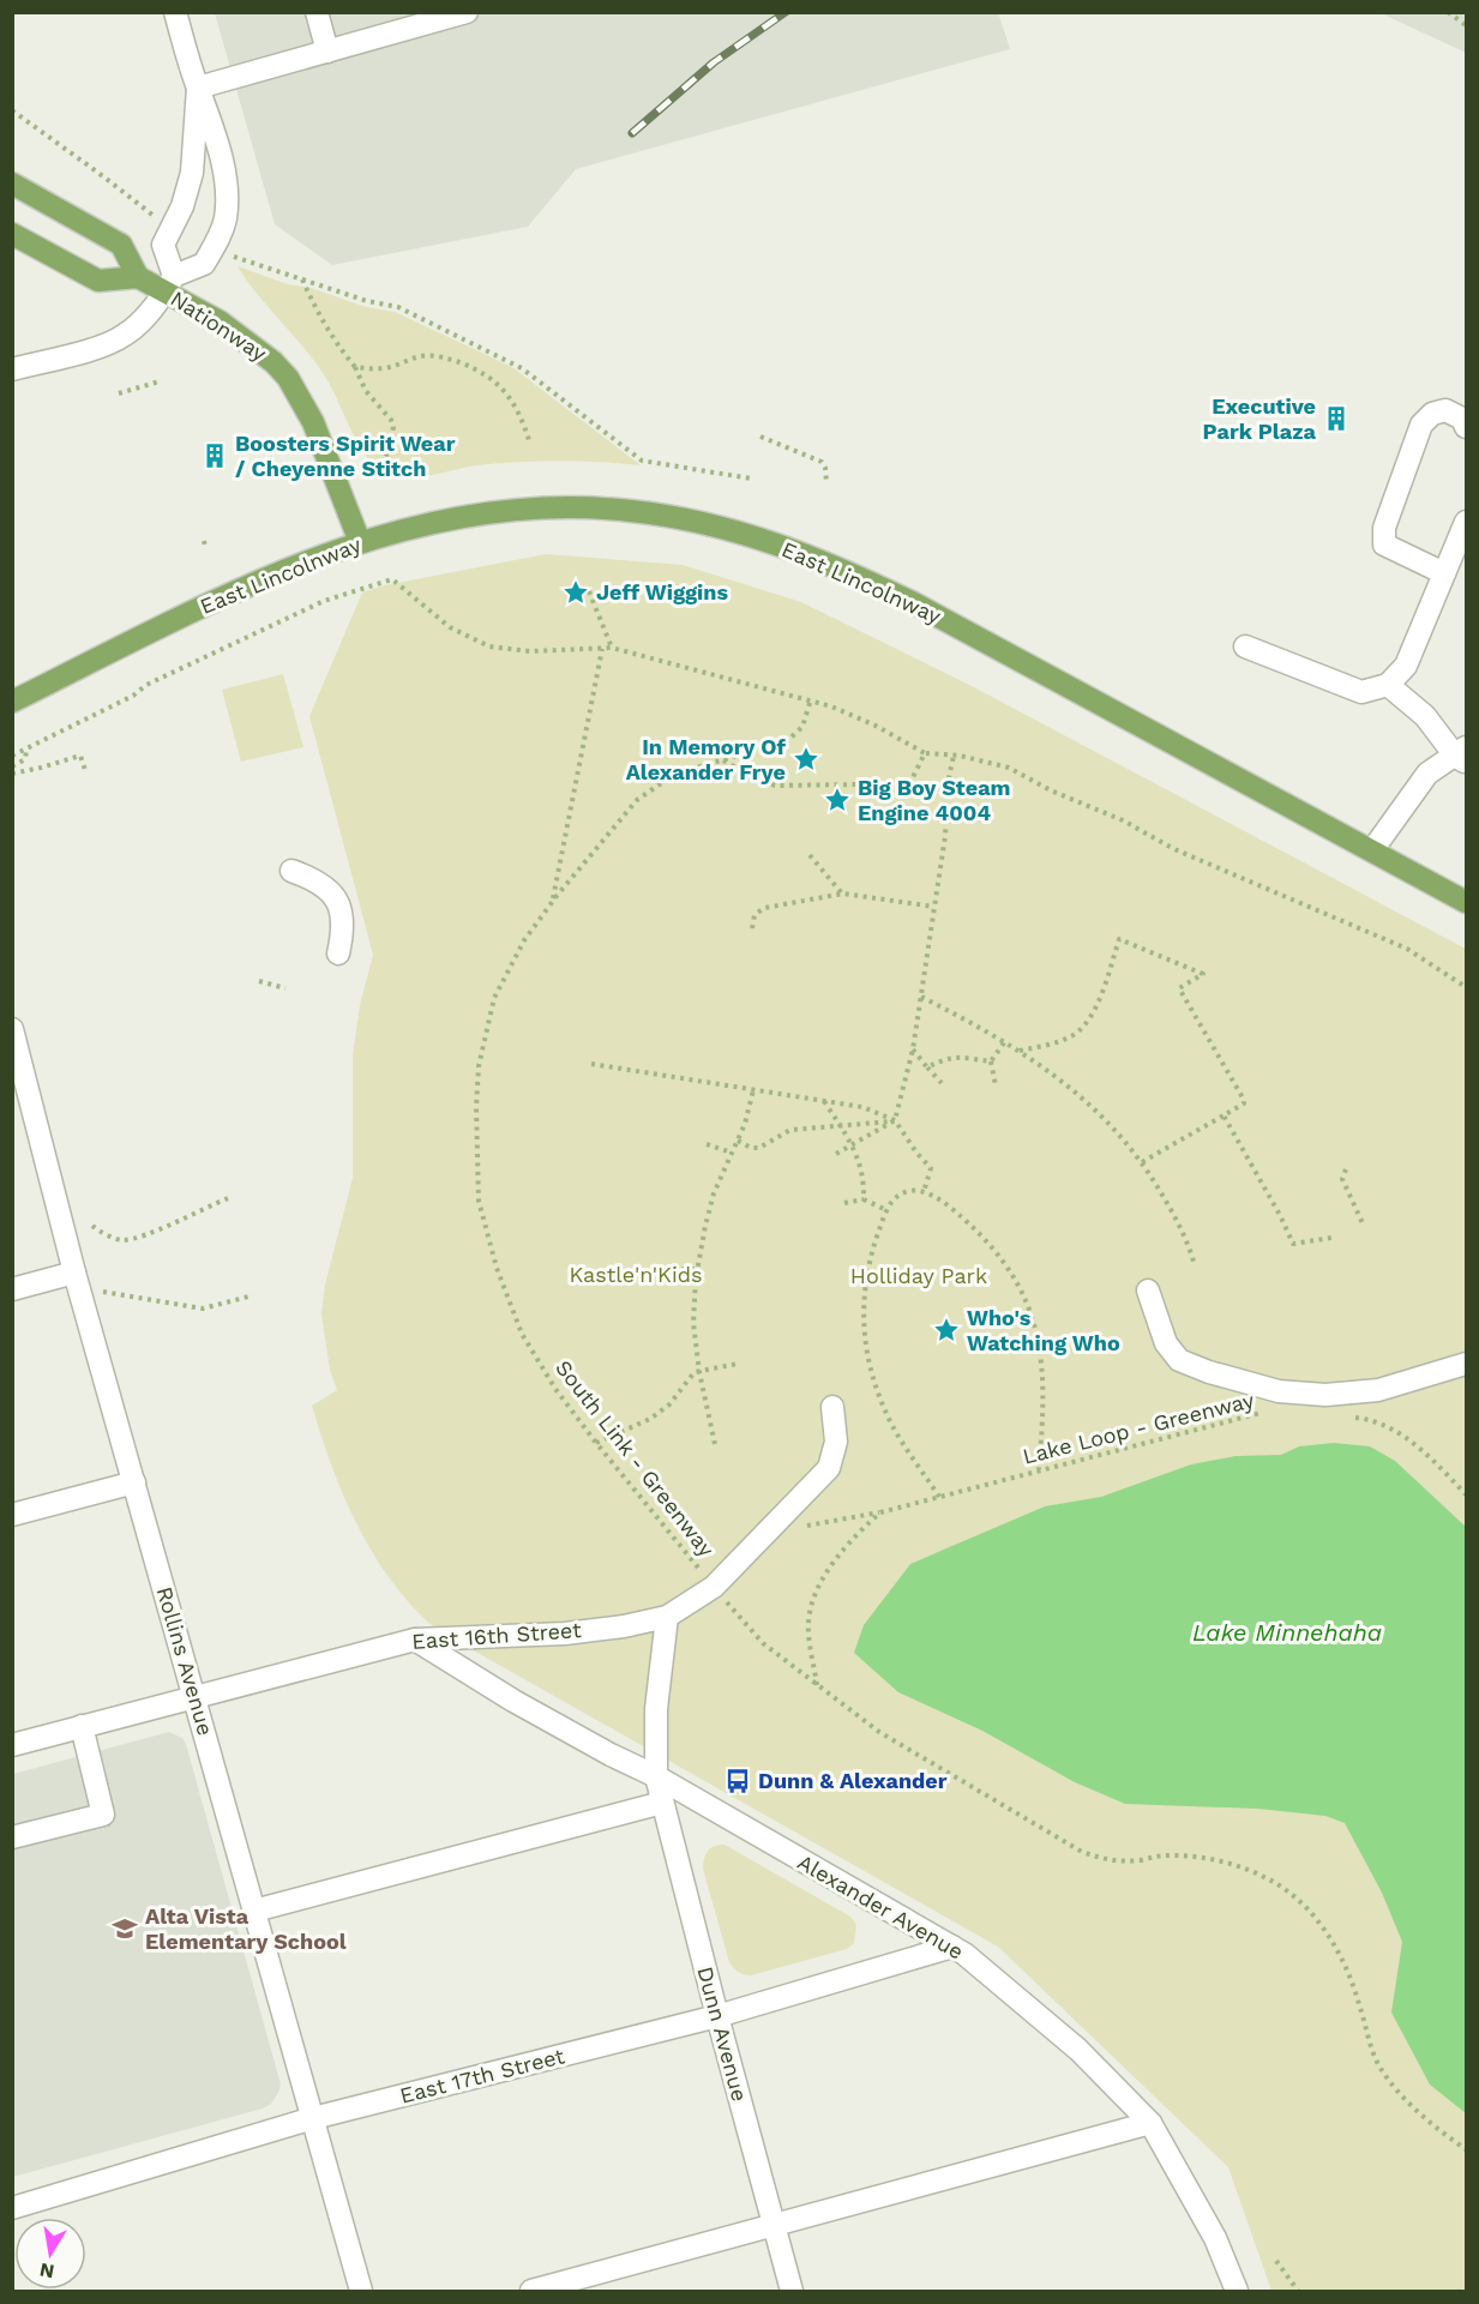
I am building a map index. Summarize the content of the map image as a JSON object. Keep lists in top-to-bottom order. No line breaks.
{"streets":{"main road":["Nationway","East Lincolnway"],"street":["East 16th Street","Rollins Avenue","Alexander Avenue","Dunn Avenue","East 17th Street"],"path":["Lake Loop - Greenway","South Link - Greenway"]},"crossings":[["Nationway","East Lincolnway"],["South Link - Greenway","East 16th Street"],["East 16th Street","Rollins Avenue"],["East 16th Street","Alexander Avenue"],["East 16th Street","Dunn Avenue"],["Rollins Avenue","East 17th Street"],["Alexander Avenue","Dunn Avenue"],["Alexander Avenue","East 17th Street"],["Dunn Avenue","East 17th Street"]],"water":["Lake Minnehaha"],"parks":["Kastle'n'Kids","Holliday Park"],"places":{"building":["Executive Park Plaza","Boosters Spirit Wear / Cheyenne Stitch"],"place":["Jeff Wiggins","In Memory Of Alexander Frye","Big Boy Steam Engine 4004","Who's Watching Who"],"bus stop":["Dunn & Alexander"],"school or university":["Alta Vista Elementary School"]},"north":"bottom"}
